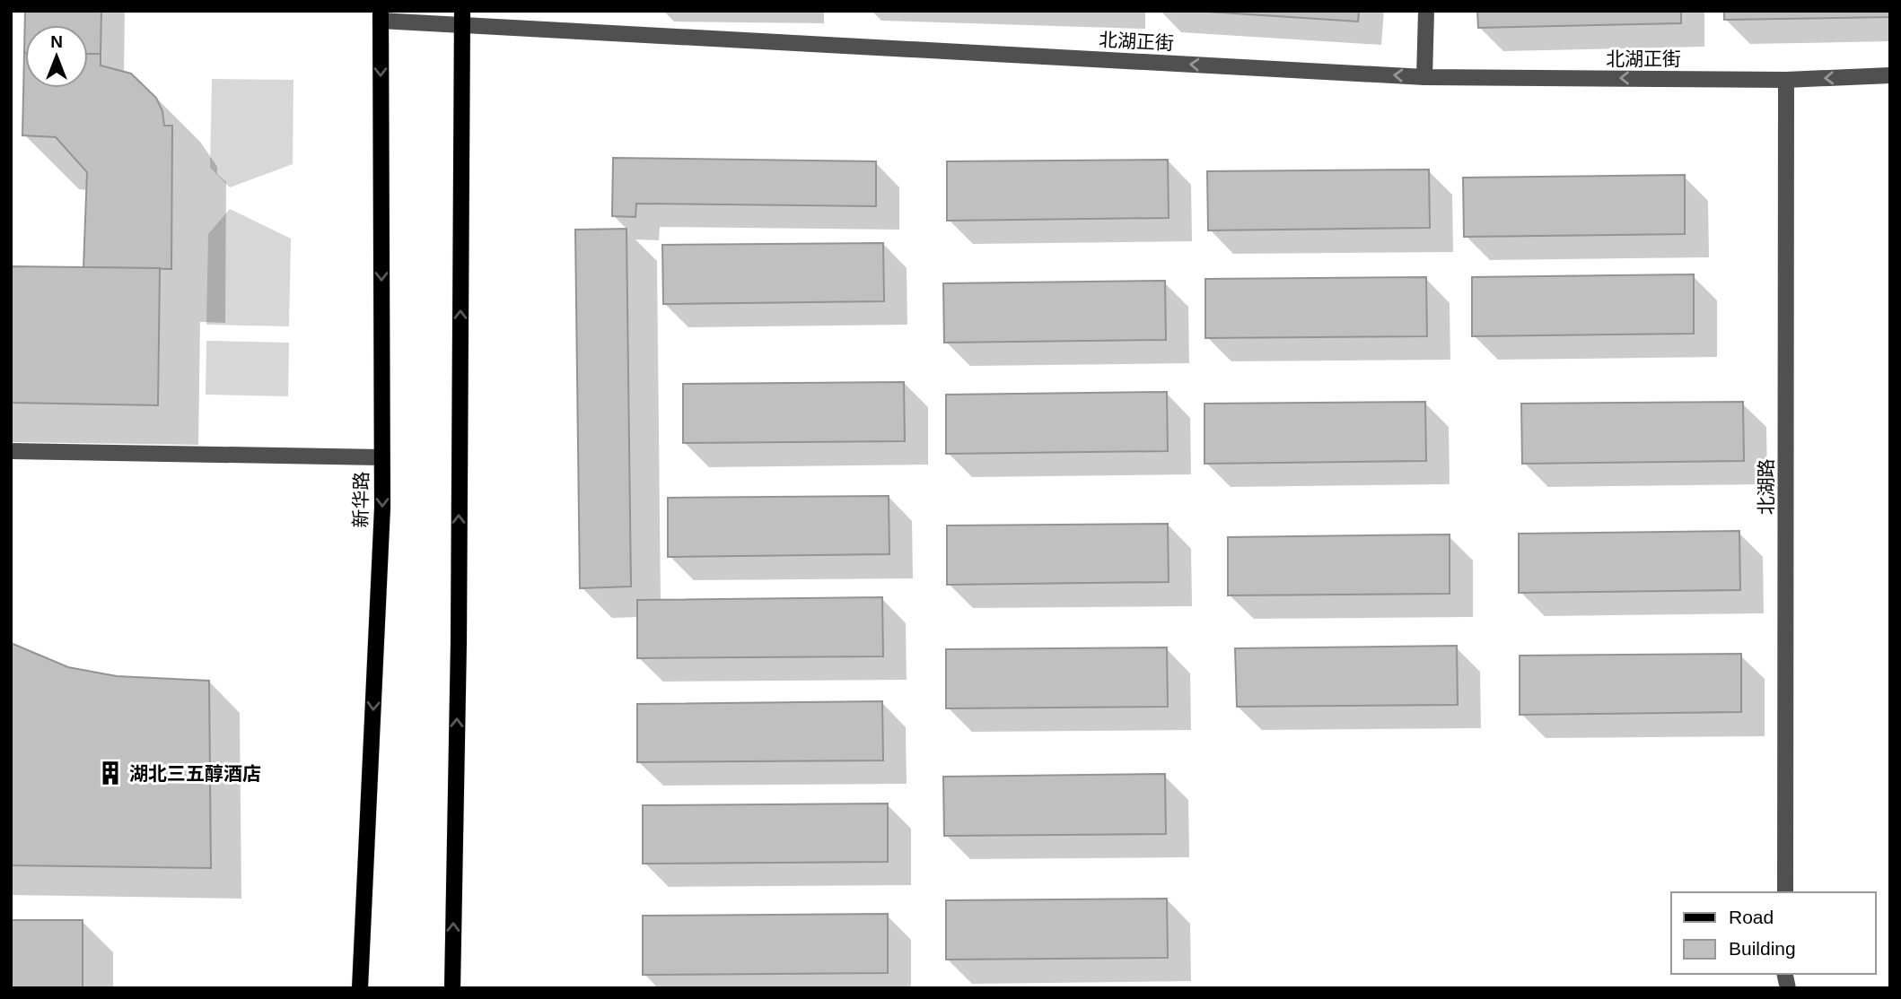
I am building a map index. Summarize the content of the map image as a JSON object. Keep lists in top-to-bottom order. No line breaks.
{"streets":{"main road":["新华路"],"street":["北湖正街","北湖路"]},"crossings":[["北湖正街","北湖路"],["北湖正街","新华路"]],"one_way":["北湖正街"],"places":{"building":["湖北三五醇酒店"]},"legend":["Road","Building"],"north":"top"}
